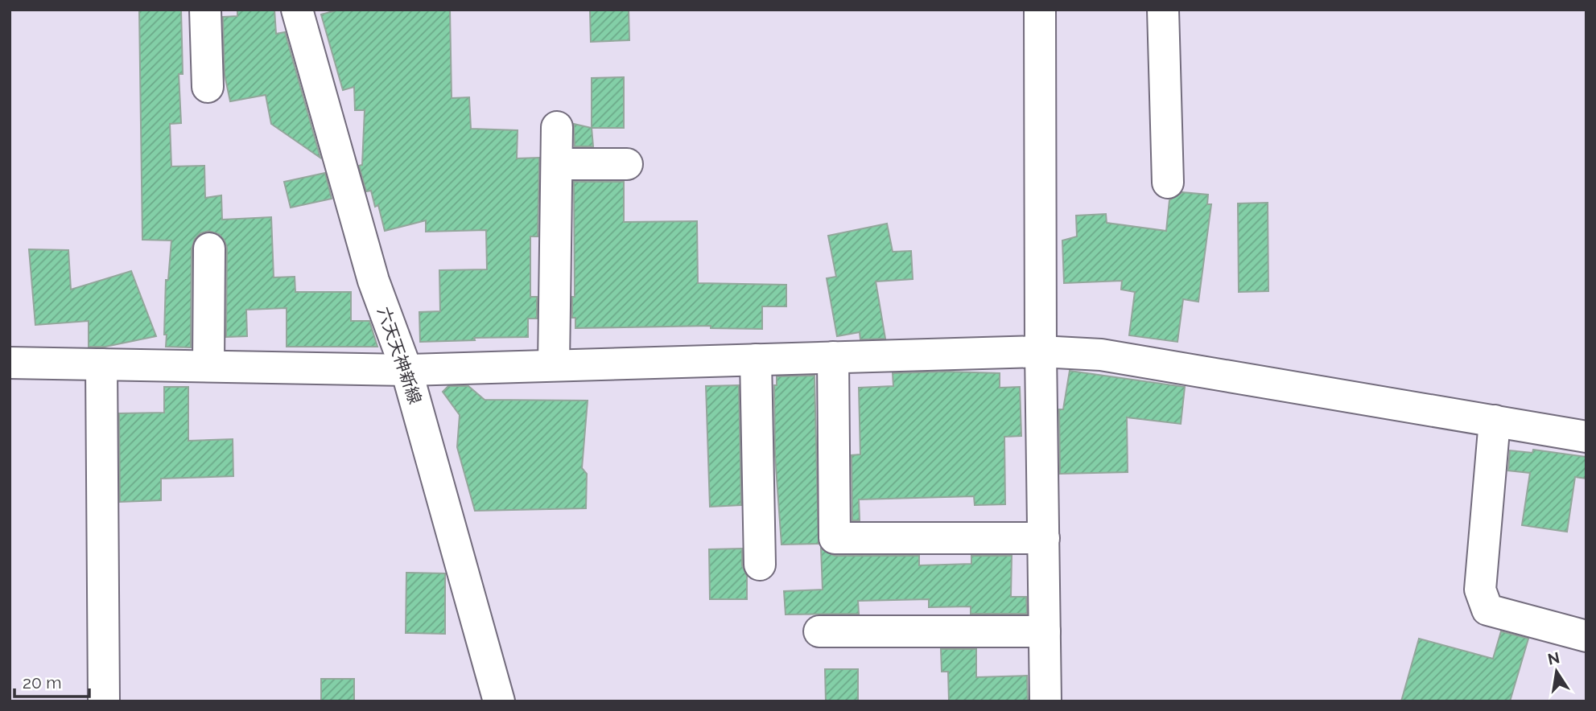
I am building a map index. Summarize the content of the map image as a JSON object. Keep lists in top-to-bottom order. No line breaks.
{"streets":{"street":["六天天神新線"]},"scale_bar":"20 m","north":"top"}
